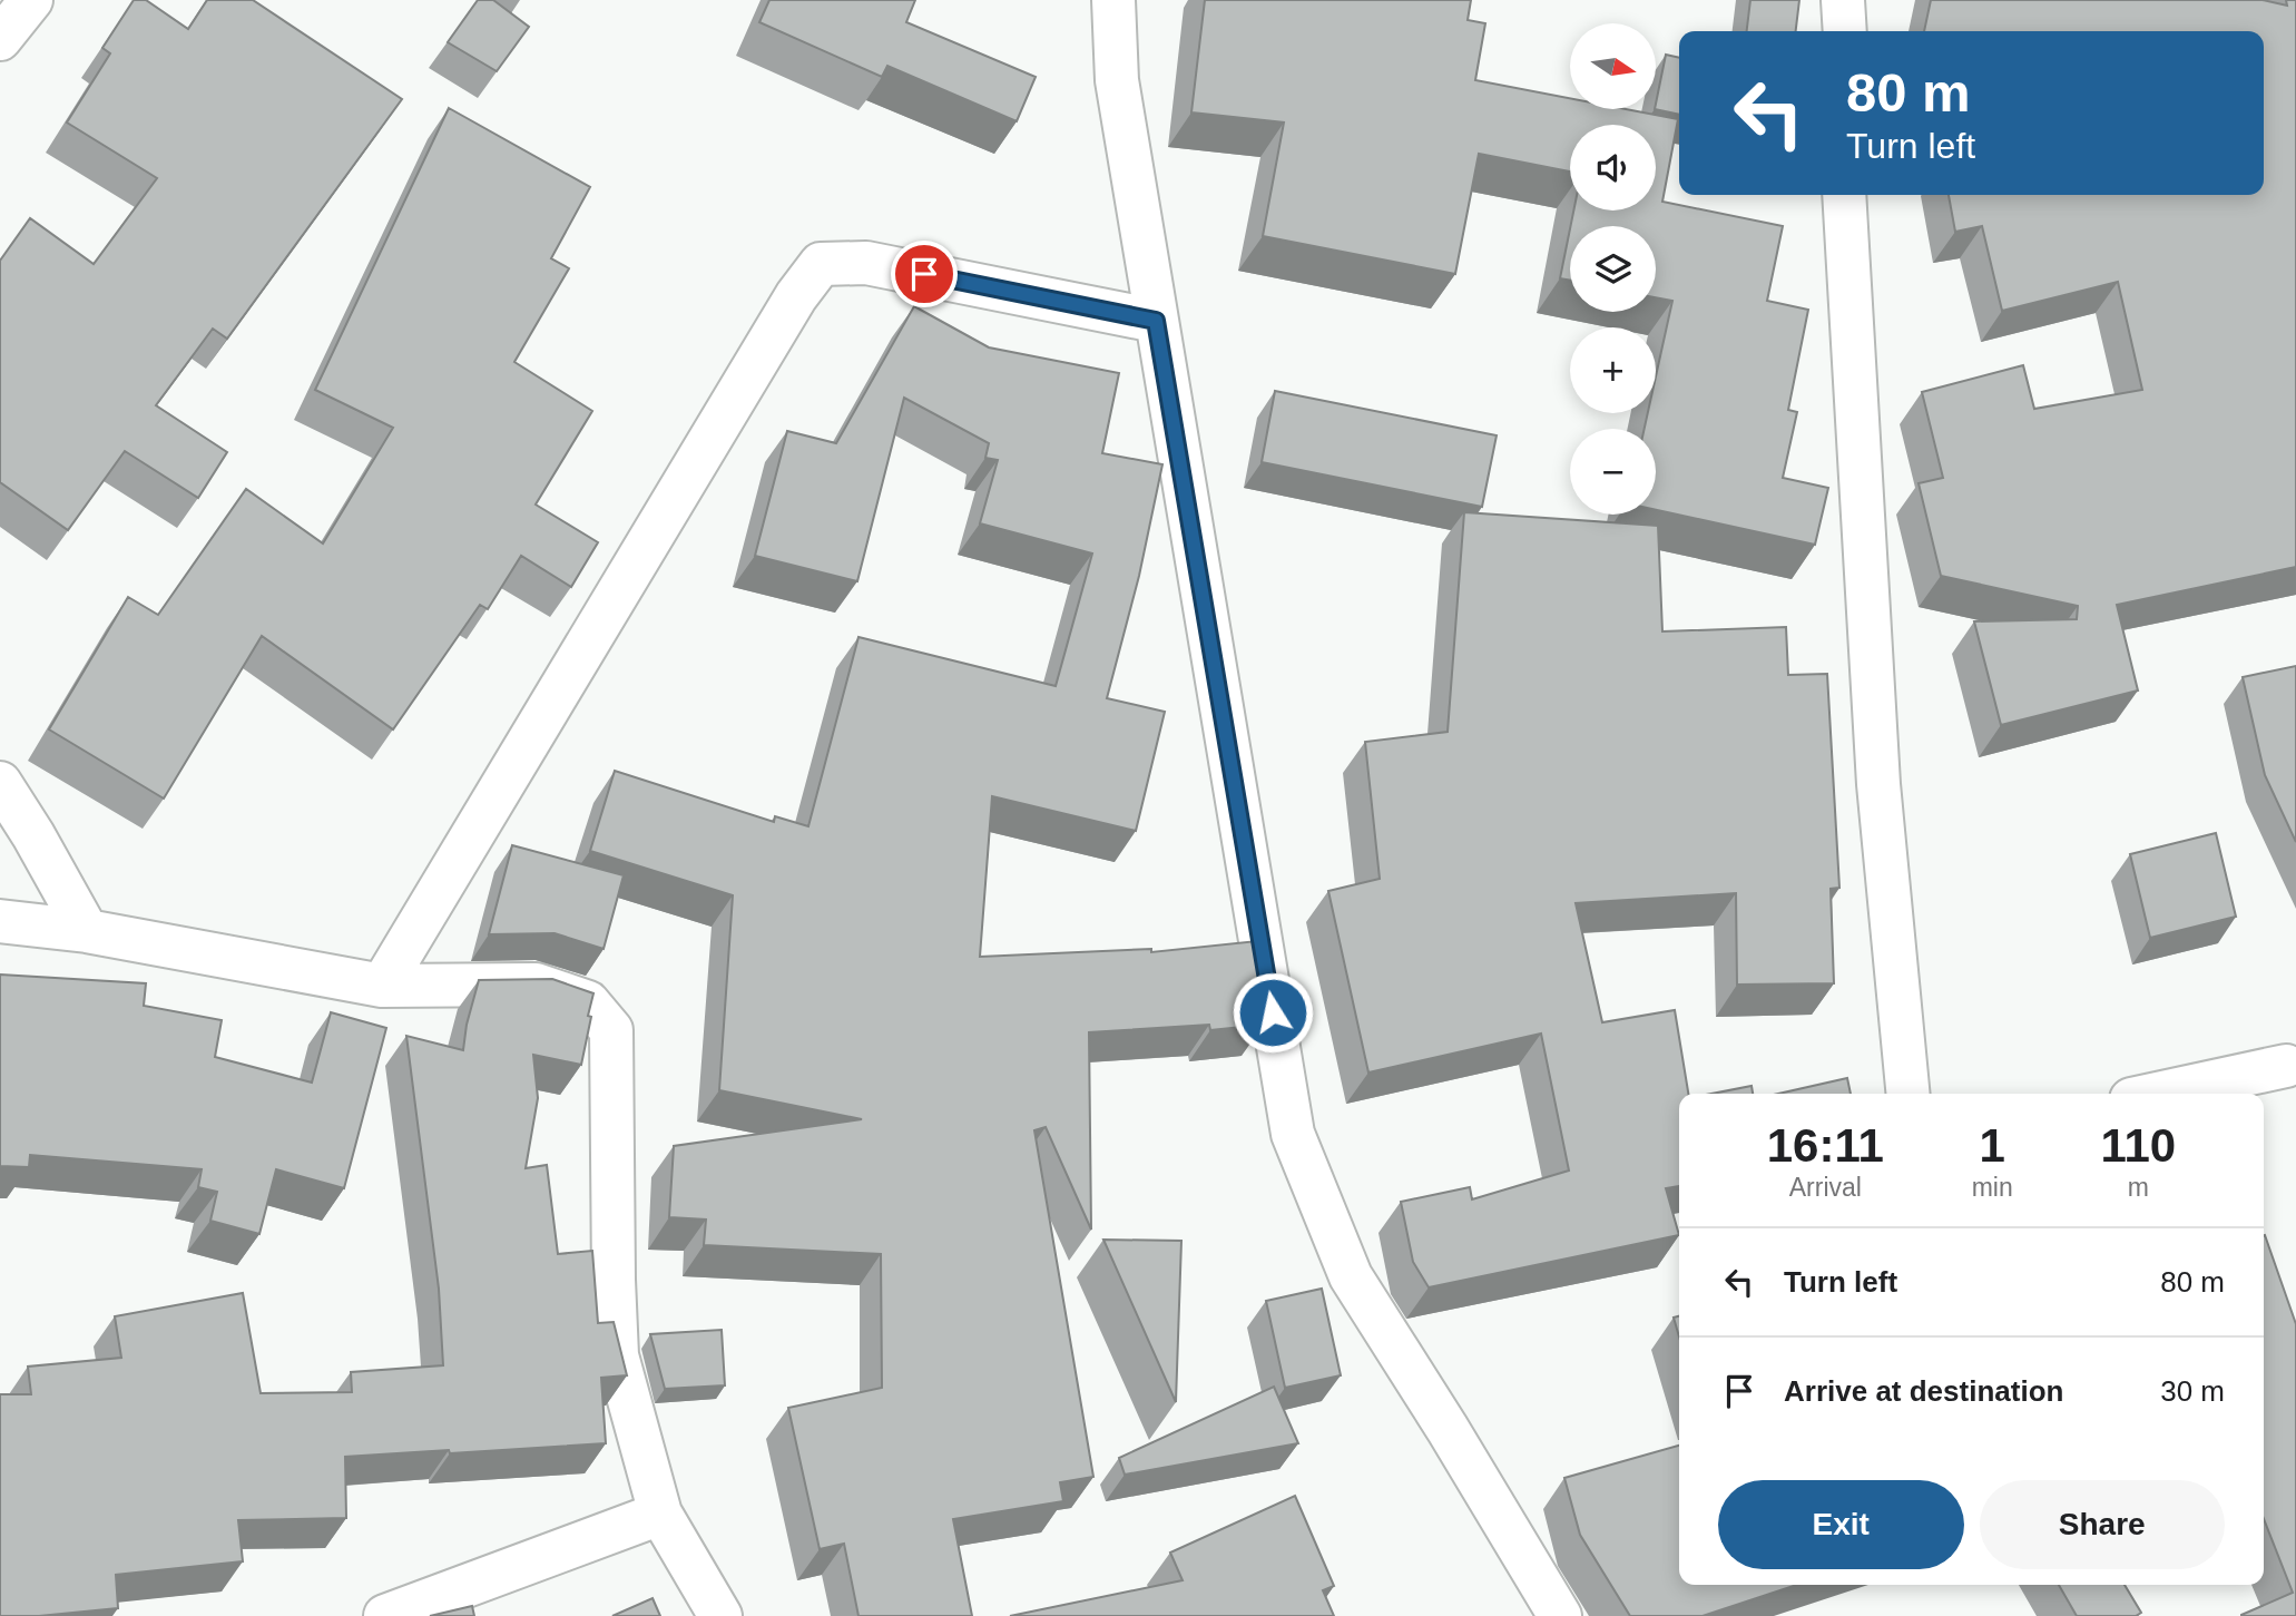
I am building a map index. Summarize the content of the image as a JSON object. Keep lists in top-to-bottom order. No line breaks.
{"north":"right","page":{"map_buttons":["+","−"],"turn":["80 m","Turn left"],"eta":["16:11","Arrival","1","min","110","m"],"list":[{"name":"Turn left","value":"80 m"},{"name":"Arrive at destination","value":"30 m"}],"buttons":["Exit","Share"]}}
